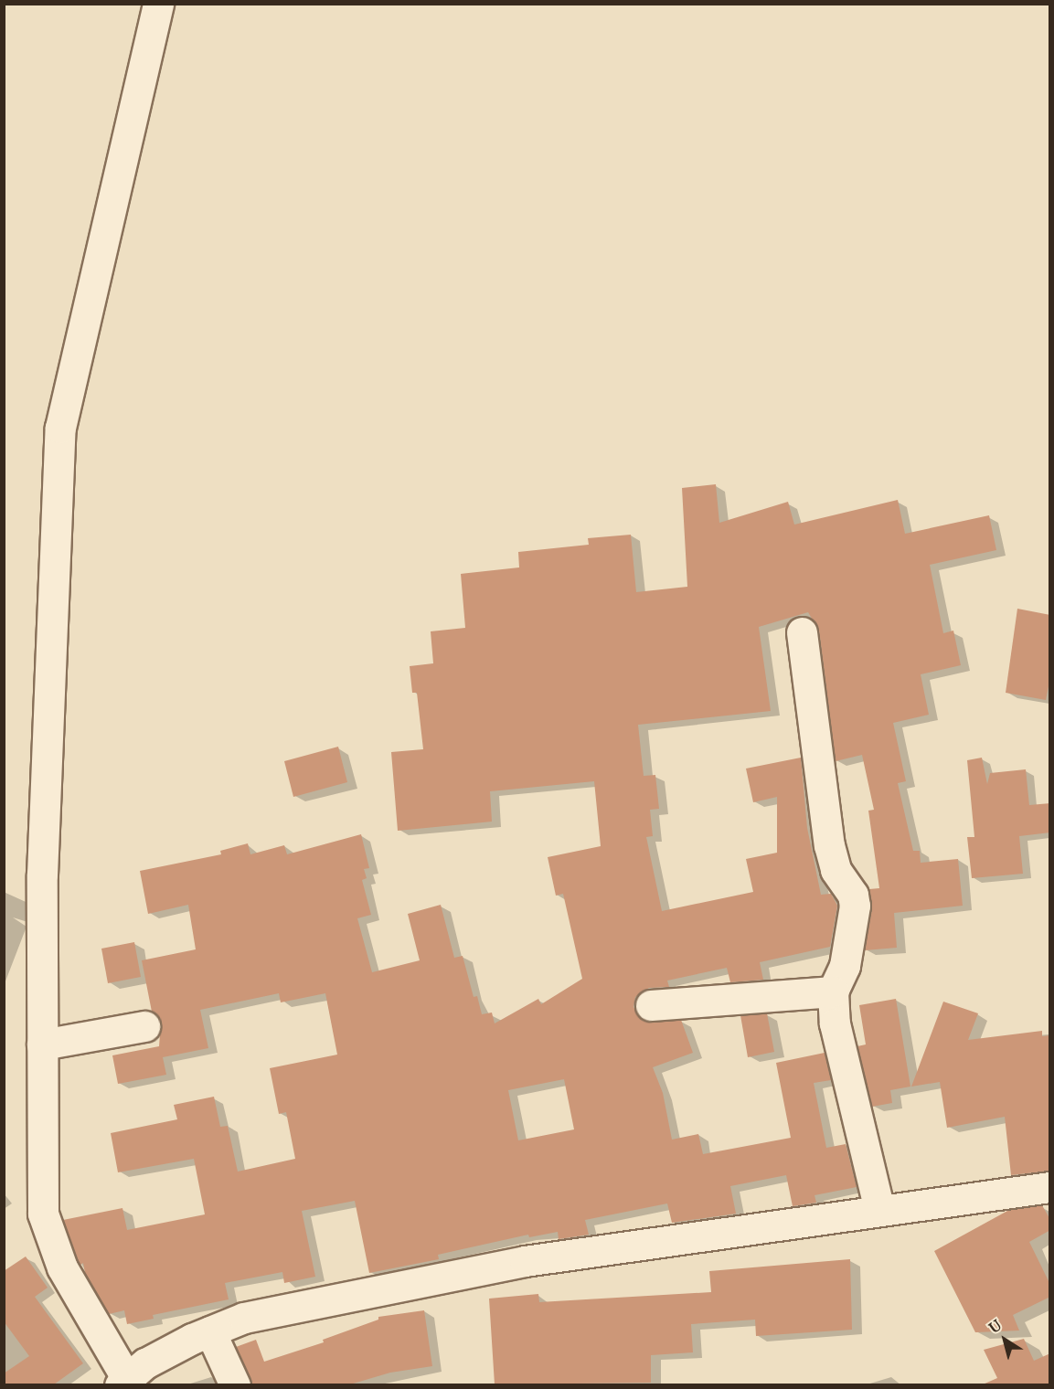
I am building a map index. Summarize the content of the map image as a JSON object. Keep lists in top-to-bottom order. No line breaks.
{"north":"top left"}
